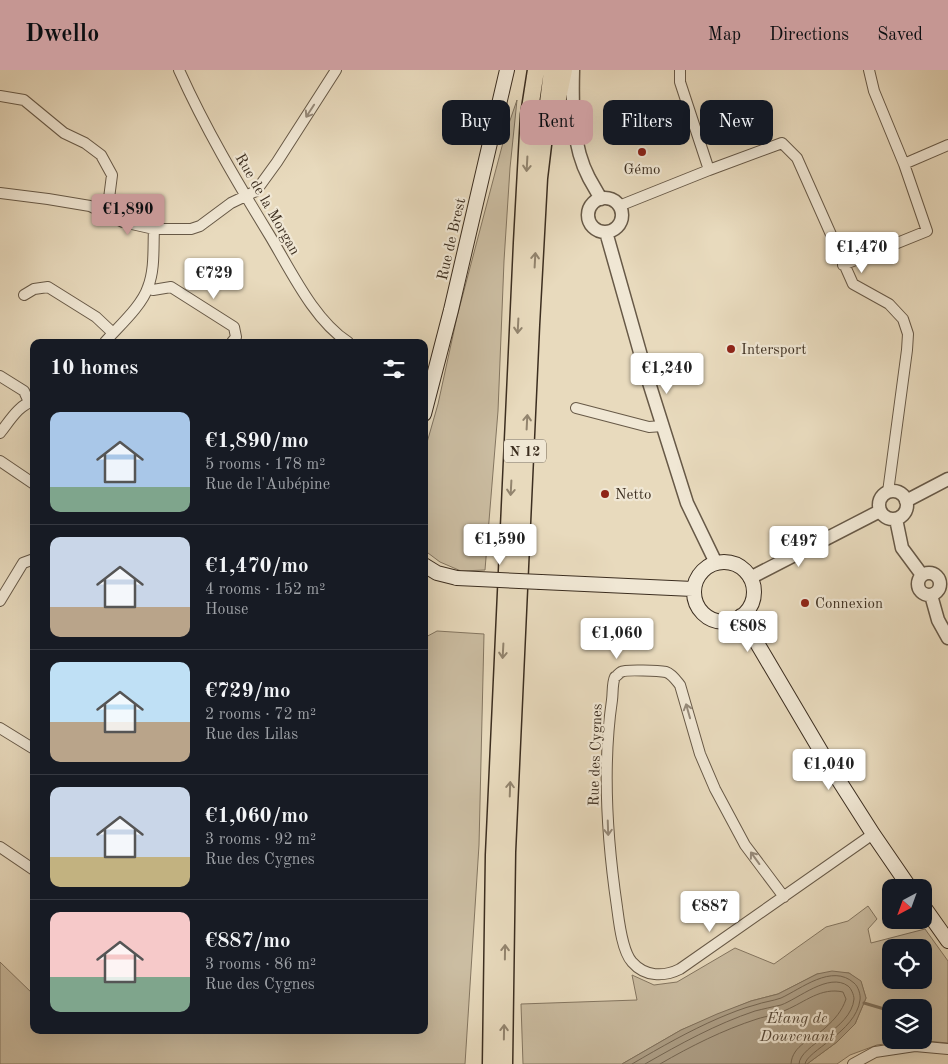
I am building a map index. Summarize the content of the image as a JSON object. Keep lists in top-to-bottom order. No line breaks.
{"streets":{"highway":["N 12"],"main road":["Rue de Brest"],"street":["Rue de la Morgan","Rue des Cygnes"]},"water":["Étang de Douvenant"],"places":["Gémo","Intersport","Netto","Connexion"],"north":"bottom left","page":{"header":"Dwello","nav":["Map","Directions","Saved"],"chip":["Buy","Rent","Filters","New"],"price":["€1,890","€1,470","€729","€1,240","€1,590","€497","€808","€1,060","€1,040","€887"],"heading":"10 homes","list":[{"name":"€1,890/mo","note":"5 rooms · 178 m² · Rue de l'Aubépine"},{"name":"€1,470/mo","note":"4 rooms · 152 m² · House"},{"name":"€729/mo","note":"2 rooms · 72 m² · Rue des Lilas"},{"name":"€1,060/mo","note":"3 rooms · 92 m² · Rue des Cygnes"},{"name":"€887/mo","note":"3 rooms · 86 m² · Rue des Cygnes"}]}}
